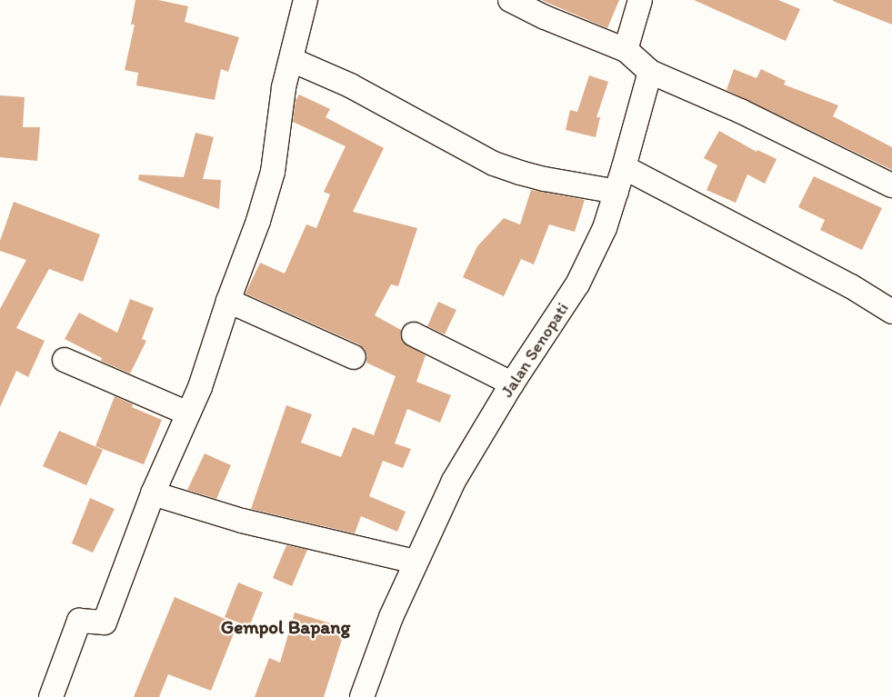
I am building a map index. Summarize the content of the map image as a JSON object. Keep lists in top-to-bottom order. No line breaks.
{"streets":{"street":["Jalan Senopati"]},"districts":["Gempol Bapang"]}
